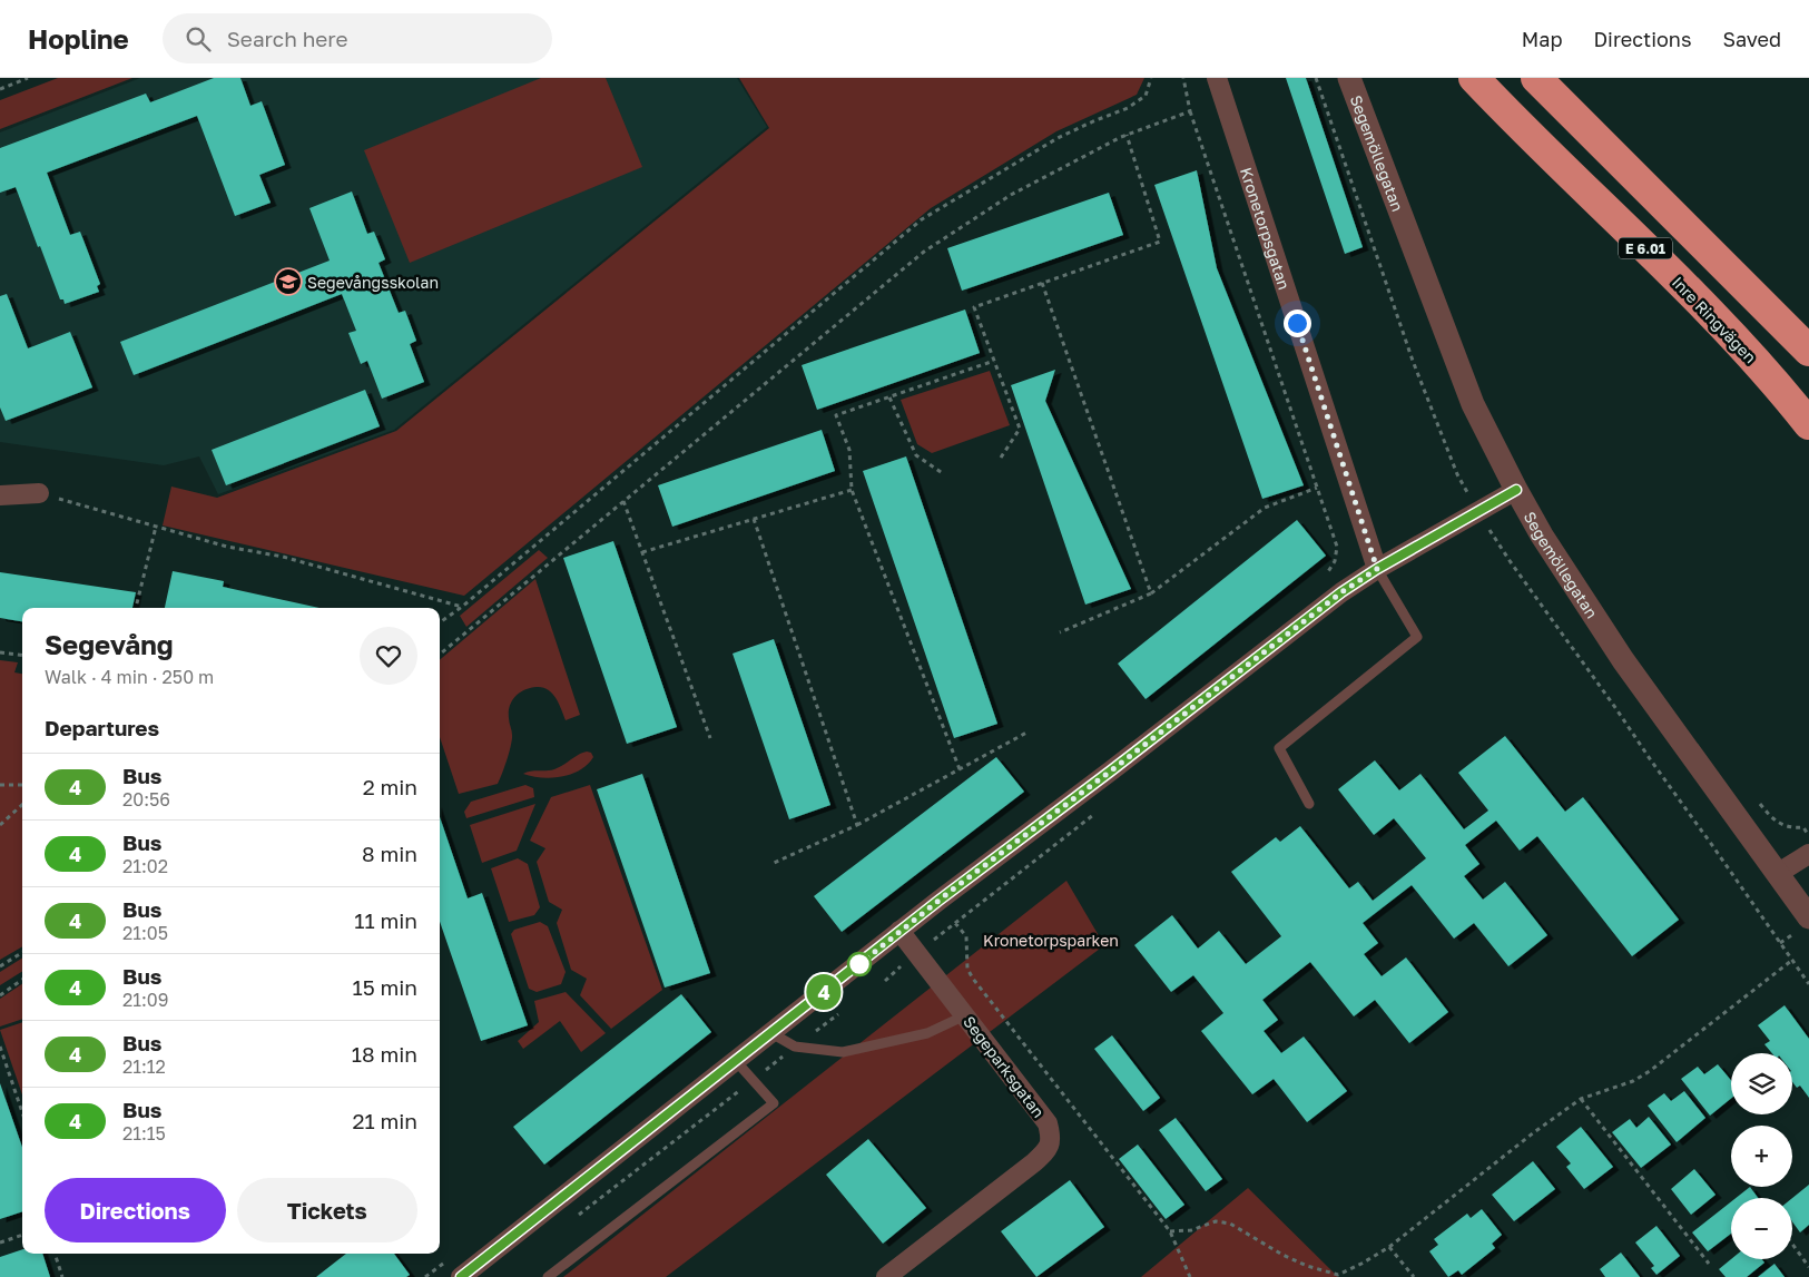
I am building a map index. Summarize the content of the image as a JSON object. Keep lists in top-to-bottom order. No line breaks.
{"streets":{"highway":["E 6.01","Inre Ringvägen"],"street":["Segemöllegatan","Kronetorpsgatan","Segeparksgatan"]},"parks":["Kronetorpsparken"],"places":{"school or university":["Segevångsskolan"]},"lines":["bus line 4"],"page":{"header":"Hopline","search":"Search here","nav":["Map","Directions","Saved"],"on_map":"4","heading":[["Segevång","Walk · 4 min · 250 m"],"Departures"],"list":[{"mark":"4","name":"Bus","note":"20:56","value":"2 min"},{"mark":"4","name":"Bus","note":"21:02","value":"8 min"},{"mark":"4","name":"Bus","note":"21:05","value":"11 min"},{"mark":"4","name":"Bus","note":"21:09","value":"15 min"},{"mark":"4","name":"Bus","note":"21:12","value":"18 min"},{"mark":"4","name":"Bus","note":"21:15","value":"21 min"}],"map_buttons":["+","−"],"buttons":["Directions","Tickets"]}}
